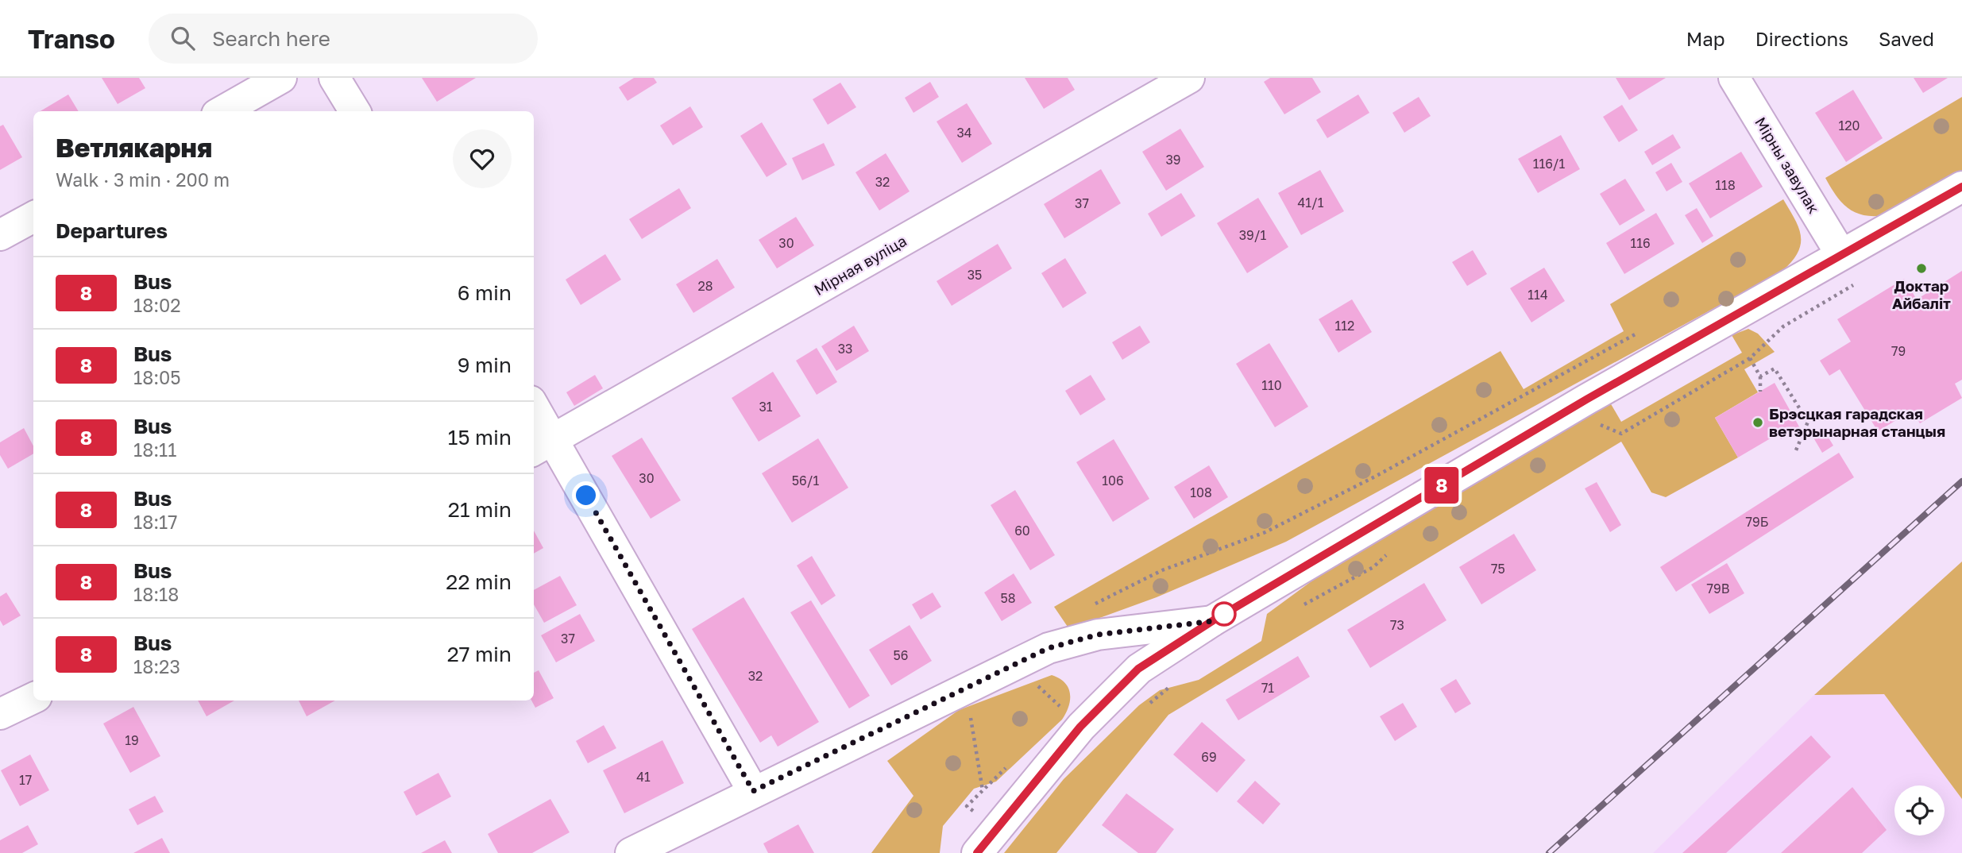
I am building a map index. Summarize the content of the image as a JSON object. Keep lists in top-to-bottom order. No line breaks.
{"streets":{"street":["Мірны завулак","Мірная вуліца"]},"places":["Доктар Айбаліт","Брэсцкая гарадская ветэрынарная станцыя"],"lines":["bus line 8"],"house_numbers":["120","34","39","116/1","32","118","41/1","37","39/1","30","116","35","28","114","112","33","79","110","31","30","56/1","106","108","79Б","60","75","79В","58","73","37","56","32","71","19","69","41","17"],"page":{"header":"Transo","search":"Search here","nav":["Map","Directions","Saved"],"on_map":"8","heading":[["Ветлякарня","Walk · 3 min · 200 m"],"Departures"],"list":[{"mark":"8","name":"Bus","note":"18:02","value":"6 min"},{"mark":"8","name":"Bus","note":"18:05","value":"9 min"},{"mark":"8","name":"Bus","note":"18:11","value":"15 min"},{"mark":"8","name":"Bus","note":"18:17","value":"21 min"},{"mark":"8","name":"Bus","note":"18:18","value":"22 min"},{"mark":"8","name":"Bus","note":"18:23","value":"27 min"}]}}
